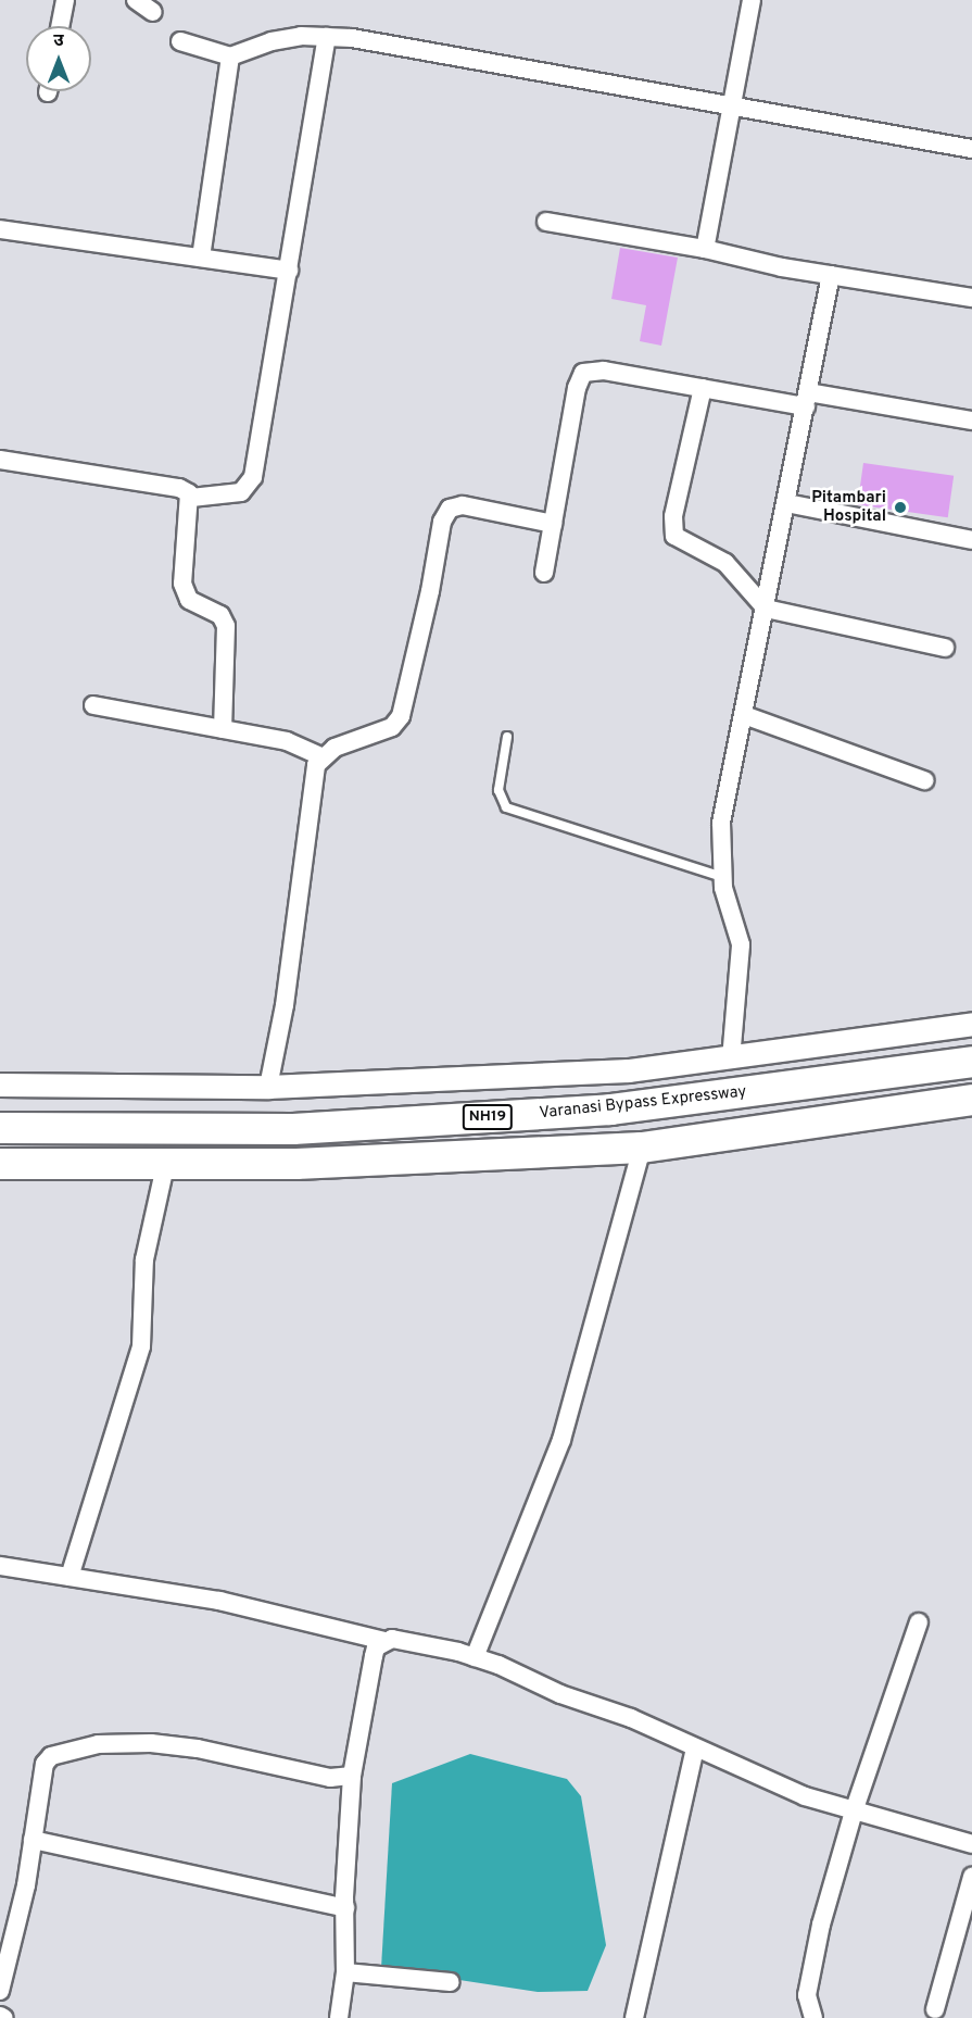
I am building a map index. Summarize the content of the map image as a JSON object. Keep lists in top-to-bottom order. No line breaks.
{"streets":{"highway":["Varanasi Bypass Expressway","NH19"]},"places":["Pitambari Hospital"],"north":"top"}
